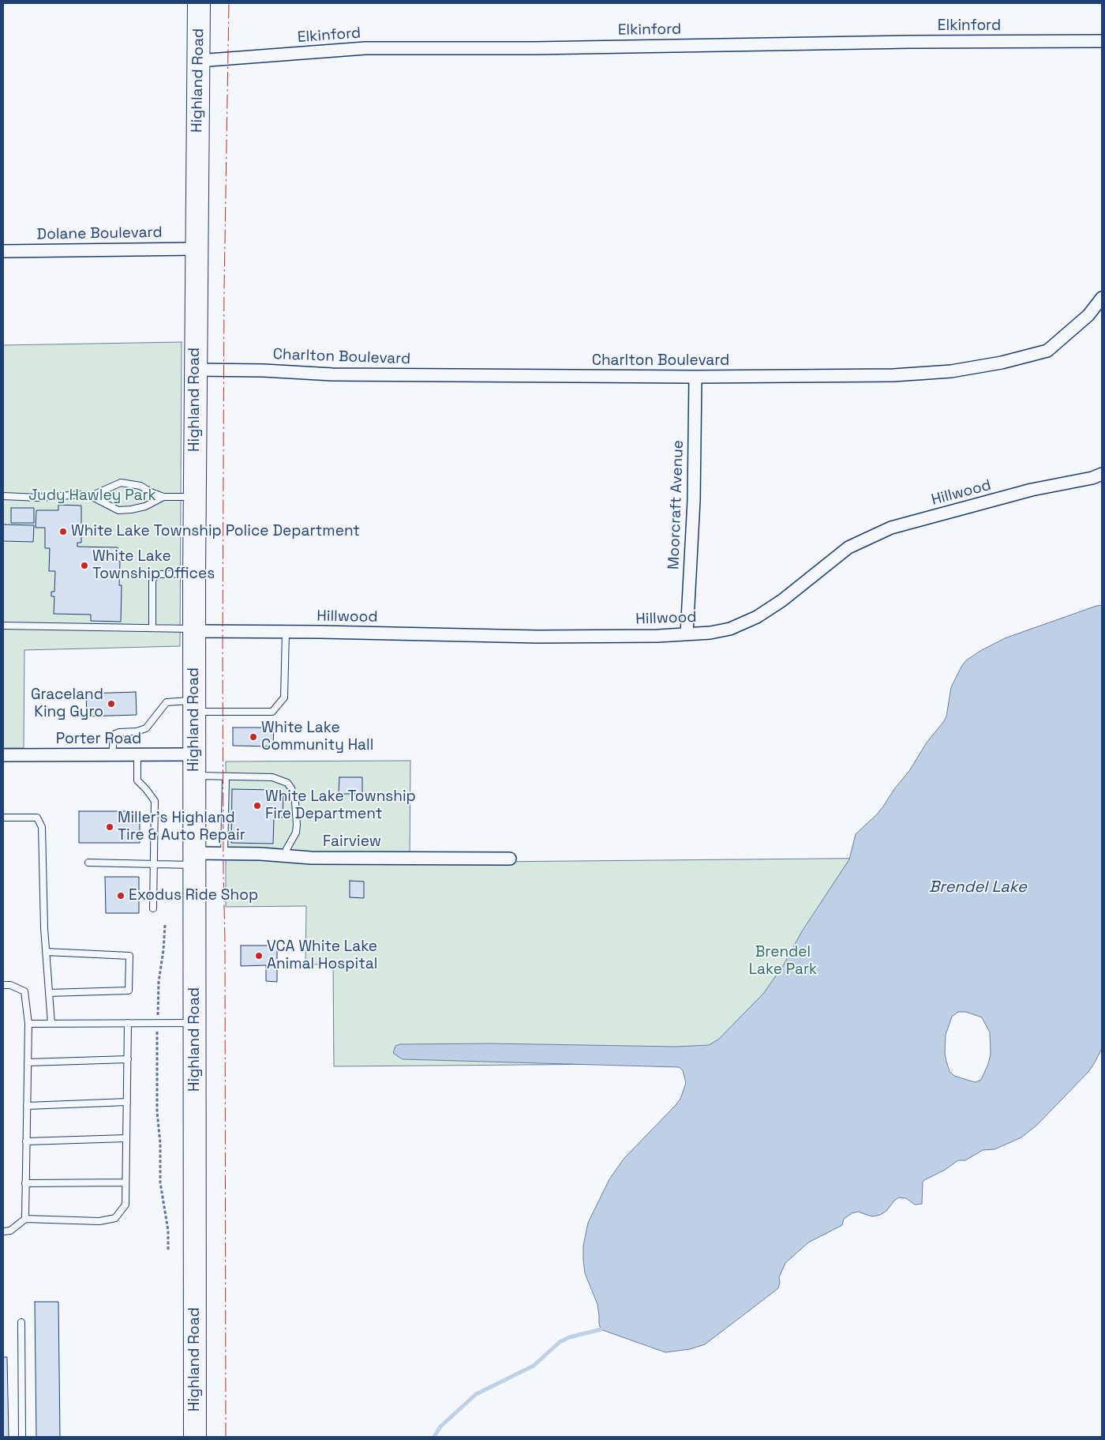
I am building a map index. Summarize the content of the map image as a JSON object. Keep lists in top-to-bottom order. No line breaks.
{"streets":{"highway":["Highland Road"],"street":["Elkinford","Dolane Boulevard","Charlton Boulevard","Hillwood","Moorcraft Avenue","Porter Road","Fairview"]},"crossings":[["Elkinford","Highland Road"],["Highland Road","Dolane Boulevard"],["Highland Road","Charlton Boulevard"],["Highland Road","Hillwood"],["Highland Road","Porter Road"],["Highland Road","Fairview"],["Charlton Boulevard","Moorcraft Avenue"],["Hillwood","Moorcraft Avenue"]],"water":["Brendel Lake"],"parks":["Judy Hawley Park","Brendel Lake Park"],"places":["White Lake Township Police Department","White Lake Township Offices","Graceland King Gyro","White Lake Community Hall","White Lake Township Fire Department","Miller's Highland Tire & Auto Repair","Exodus Ride Shop","VCA White Lake Animal Hospital"]}
